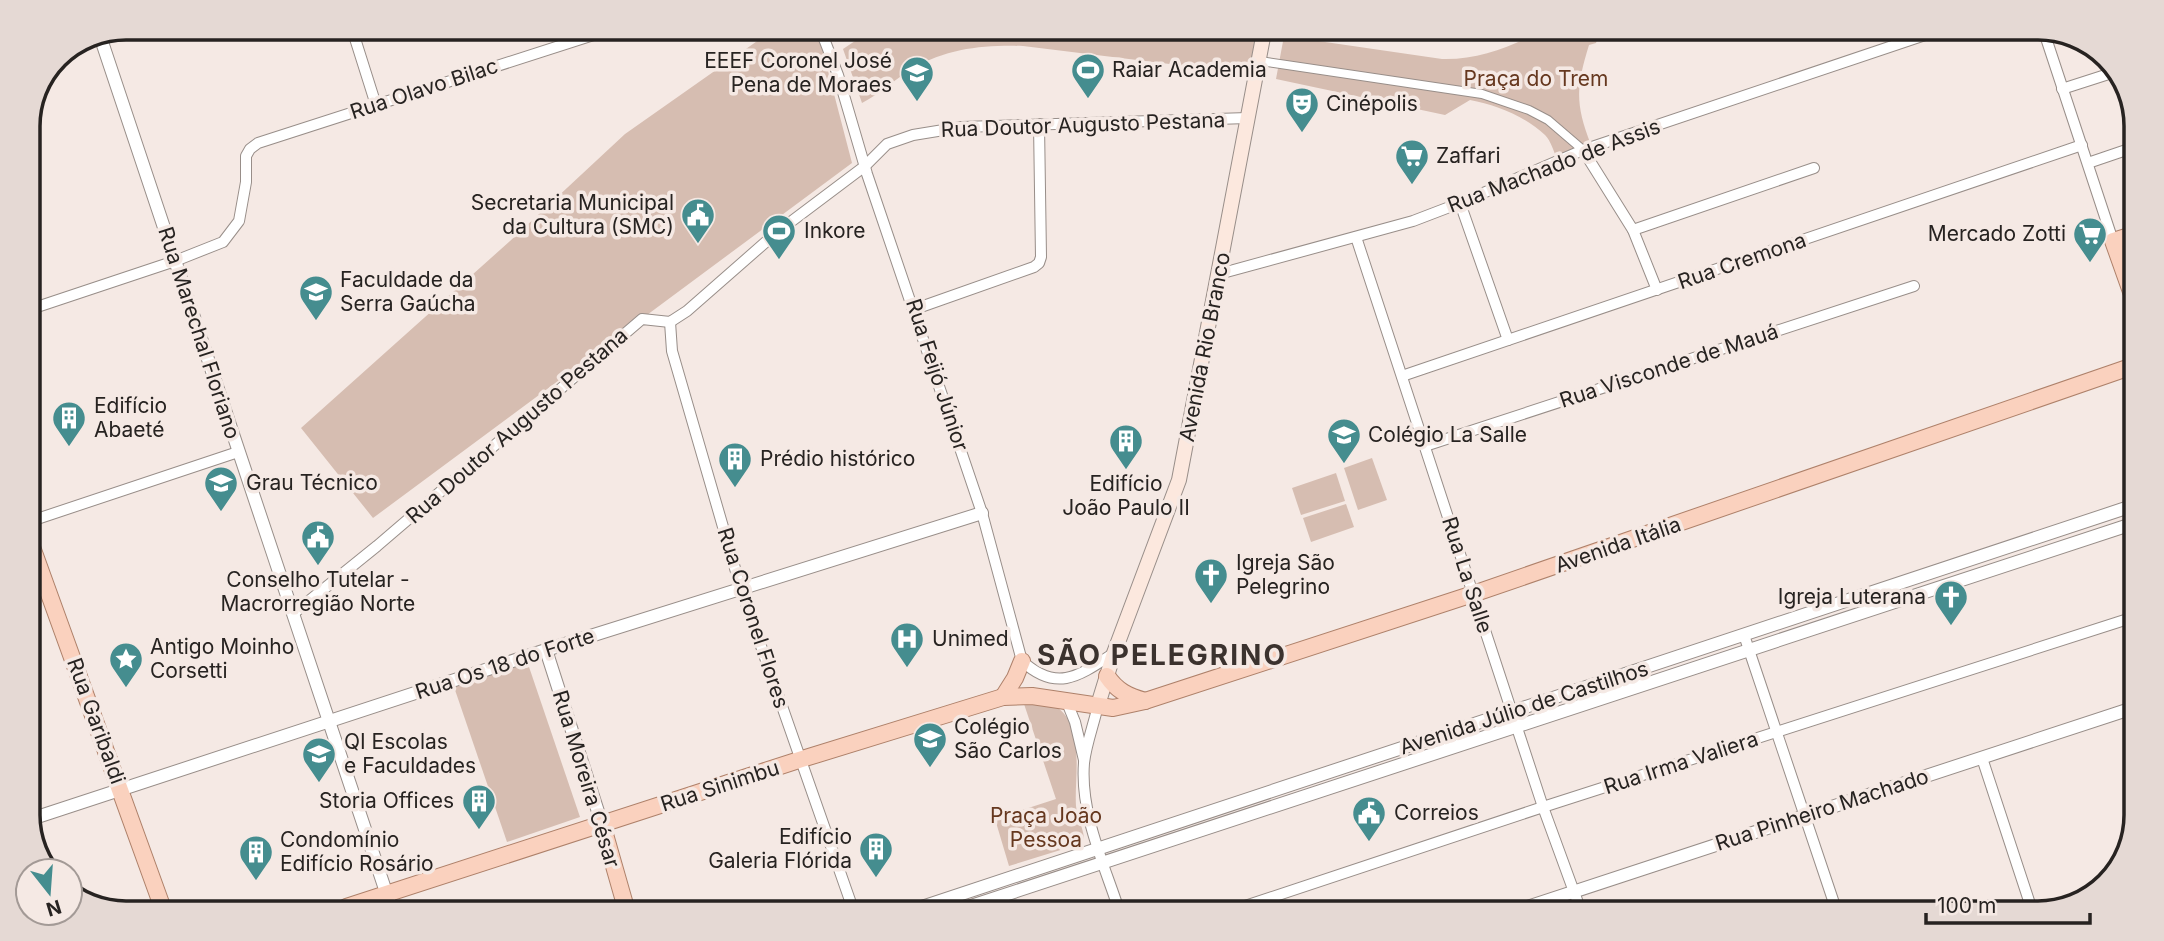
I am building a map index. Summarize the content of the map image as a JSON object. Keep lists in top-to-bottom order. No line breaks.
{"streets":{"main road":["Avenida Rio Branco","Avenida Itália","Rua Garibaldi","Rua Moreira César","Rua Sinimbu"],"street":["Rua Olavo Bilac","Rua Doutor Augusto Pestana","Rua Machado de Assis","Rua Cremona","Rua Marechal Floriano","Rua Visconde de Mauá","Rua Feijó Júnior","Rua La Salle","Rua Coronel Flores","Rua Os 18 do Forte","Avenida Júlio de Castilhos","Rua Irma Valiera","Rua Pinheiro Machado"]},"crossings":[["Rua Olavo Bilac","Rua Marechal Floriano"],["Rua Doutor Augusto Pestana","Rua Marechal Floriano"],["Rua Doutor Augusto Pestana","Avenida Rio Branco"],["Rua Doutor Augusto Pestana","Rua Feijó Júnior"],["Rua Doutor Augusto Pestana","Rua Coronel Flores"],["Rua Machado de Assis","Avenida Rio Branco"],["Rua Machado de Assis","Rua La Salle"],["Rua Cremona","Rua La Salle"],["Rua Marechal Floriano","Rua Os 18 do Forte"],["Rua Marechal Floriano","Rua Sinimbu"],["Avenida Rio Branco","Avenida Itália"],["Avenida Rio Branco","Rua Sinimbu"],["Rua Visconde de Mauá","Rua La Salle"],["Rua Feijó Júnior","Rua Os 18 do Forte"],["Avenida Itália","Rua La Salle"],["Avenida Itália","Rua Sinimbu"],["Rua La Salle","Avenida Júlio de Castilhos"],["Rua La Salle","Rua Irma Valiera"],["Rua La Salle","Rua Pinheiro Machado"],["Rua Coronel Flores","Rua Os 18 do Forte"],["Rua Coronel Flores","Rua Sinimbu"],["Rua Os 18 do Forte","Rua Garibaldi"],["Rua Os 18 do Forte","Rua Moreira César"],["Rua Moreira César","Rua Sinimbu"]],"districts":["SÃO PELEGRINO"],"parks":["Praça do Trem","Praça João Pessoa"],"places":{"sports":["Raiar Academia","Inkore"],"school or university":["EEEF Coronel José Pena de Moraes","Faculdade da Serra Gaúcha","Colégio La Salle","Grau Técnico","Colégio São Carlos","QI Escolas e Faculdades"],"theatre":["Cinépolis"],"supermarket":["Zaffari","Mercado Zotti"],"public building":["Secretaria Municipal da Cultura (SMC)","Conselho Tutelar - Macrorregião Norte","Correios"],"building":["Edifício Abaeté","Edifício João Paulo II","Prédio histórico","Storia Offices","Edifício Galeria Flórida","Condomínio Edifício Rosário"],"church":["Igreja São Pelegrino","Igreja Luterana"],"hospital":["Unimed"],"place":["Antigo Moinho Corsetti"]},"scale_bar":"100 m","north":"bottom"}
